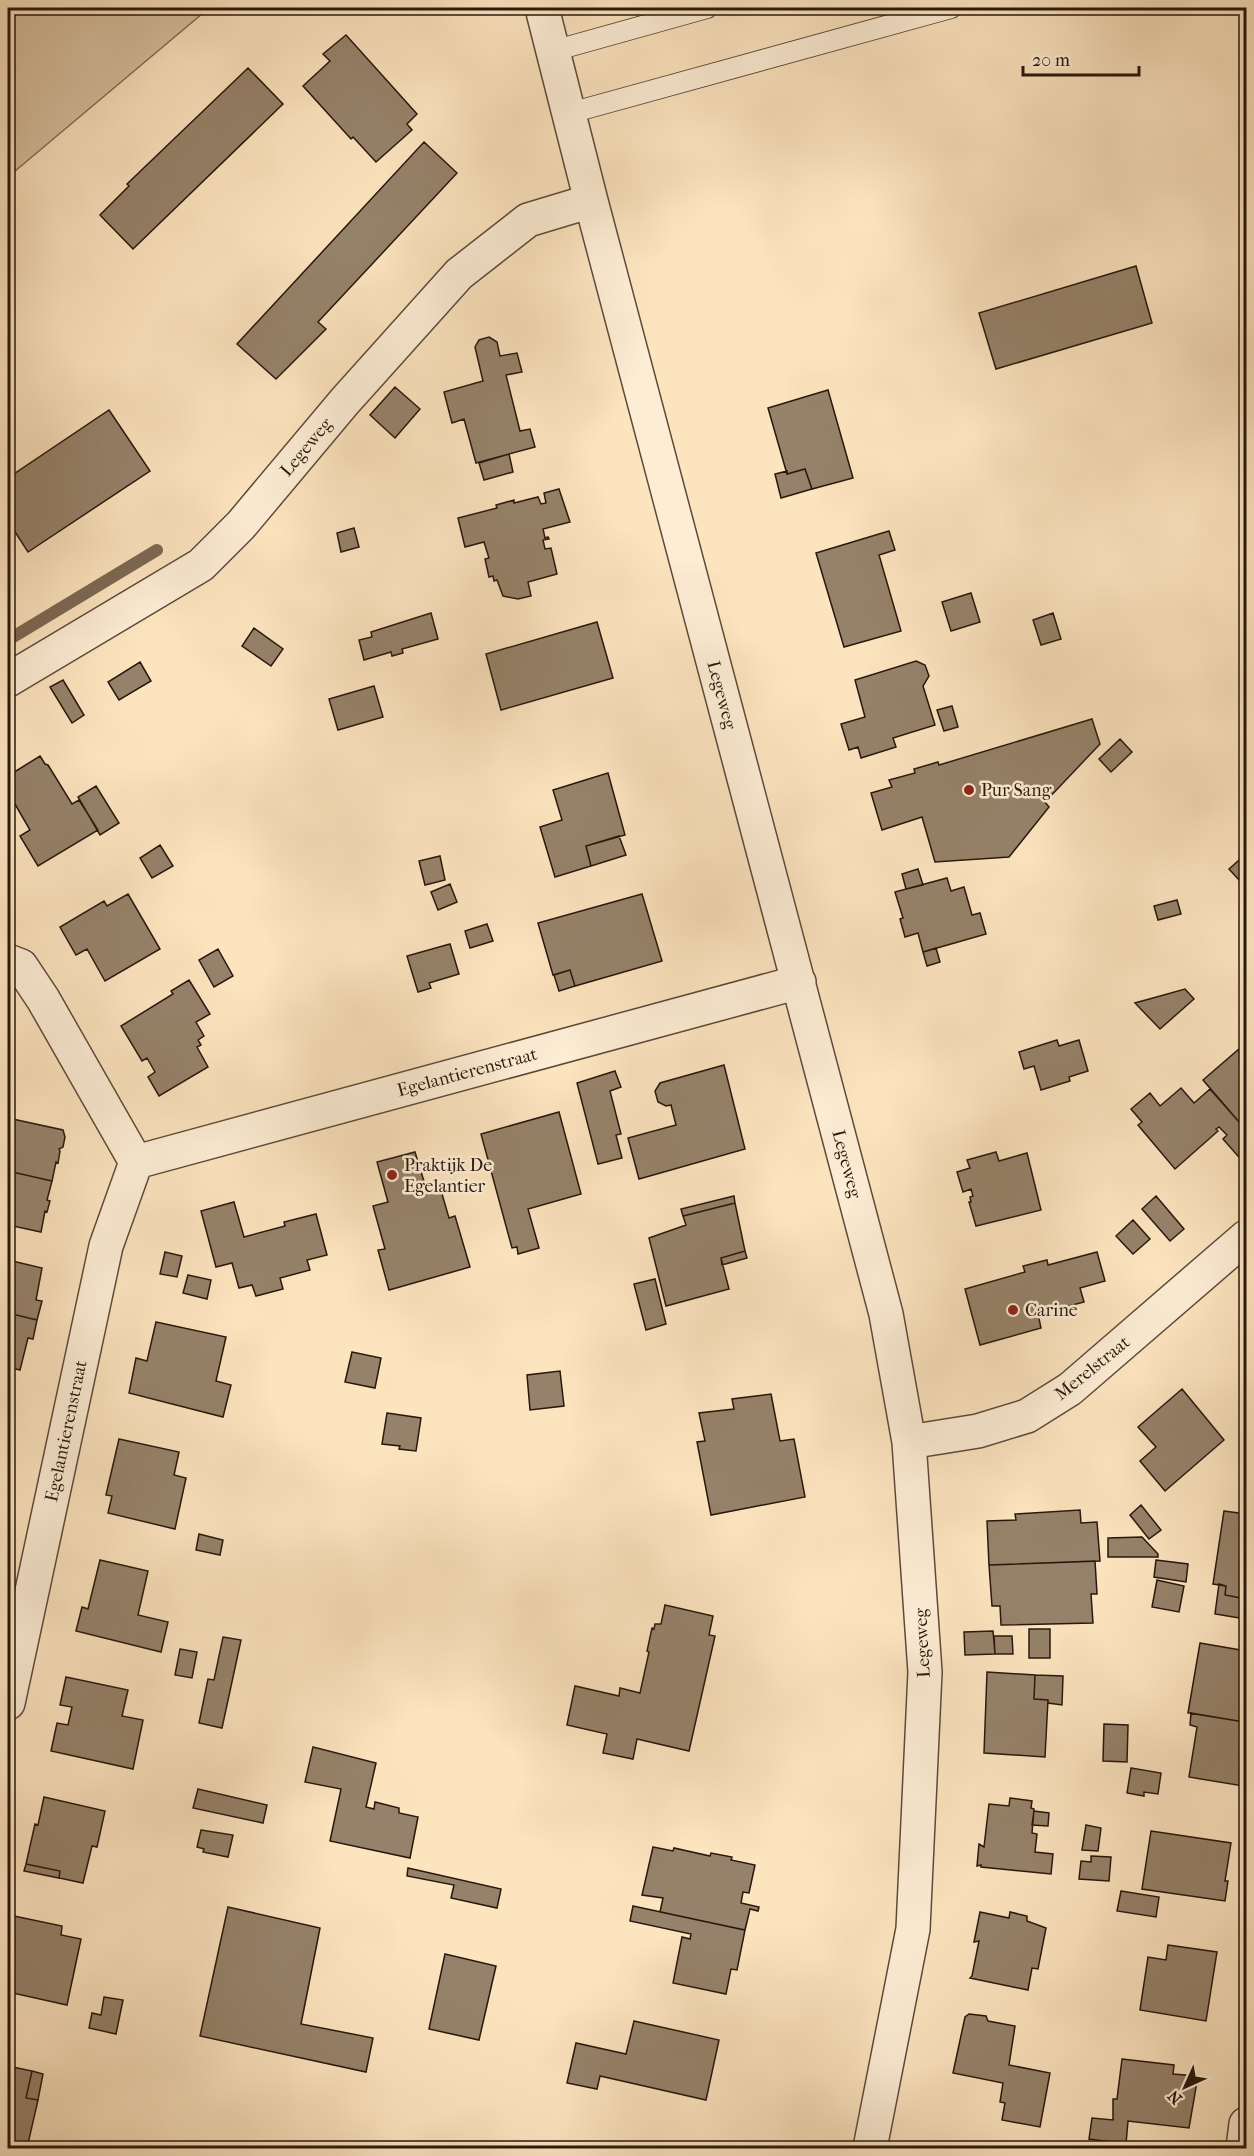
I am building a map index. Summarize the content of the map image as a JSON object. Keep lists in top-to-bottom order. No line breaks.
{"streets":{"street":["Legeweg","Egelantierenstraat","Merelstraat"]},"crossings":[["Legeweg","Egelantierenstraat"],["Legeweg","Merelstraat"]],"places":["Pur Sang","Praktijk De Egelantier","Carine"],"scale_bar":"20 m","north":"bottom left"}
